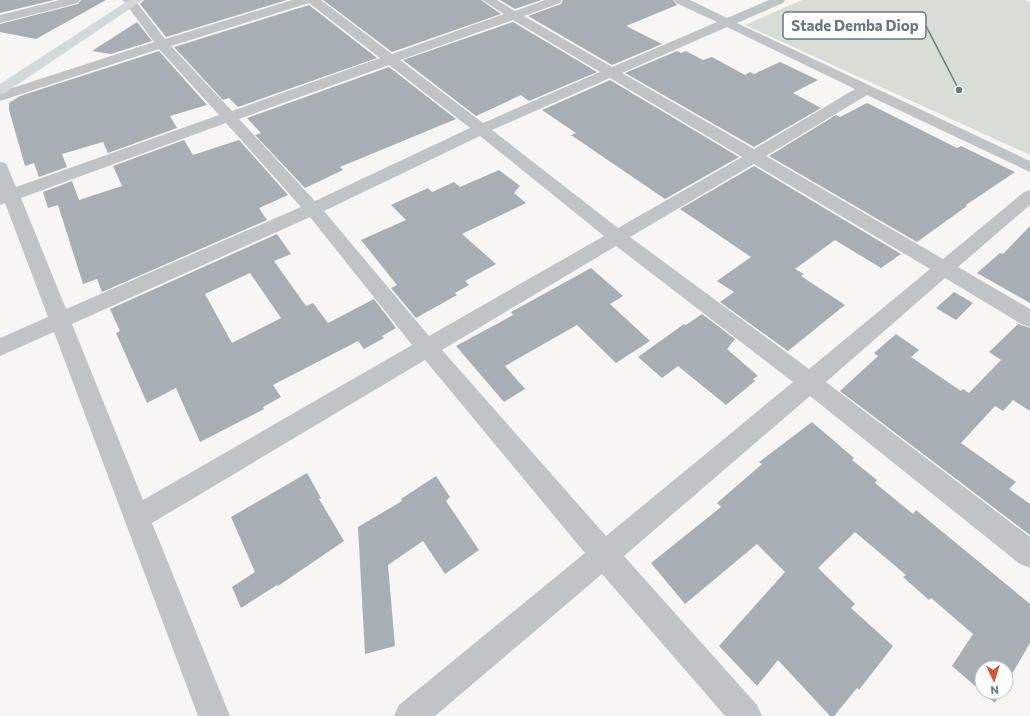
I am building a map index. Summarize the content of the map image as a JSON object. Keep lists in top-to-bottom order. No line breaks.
{"places":["Stade Demba Diop"],"north":"bottom"}
